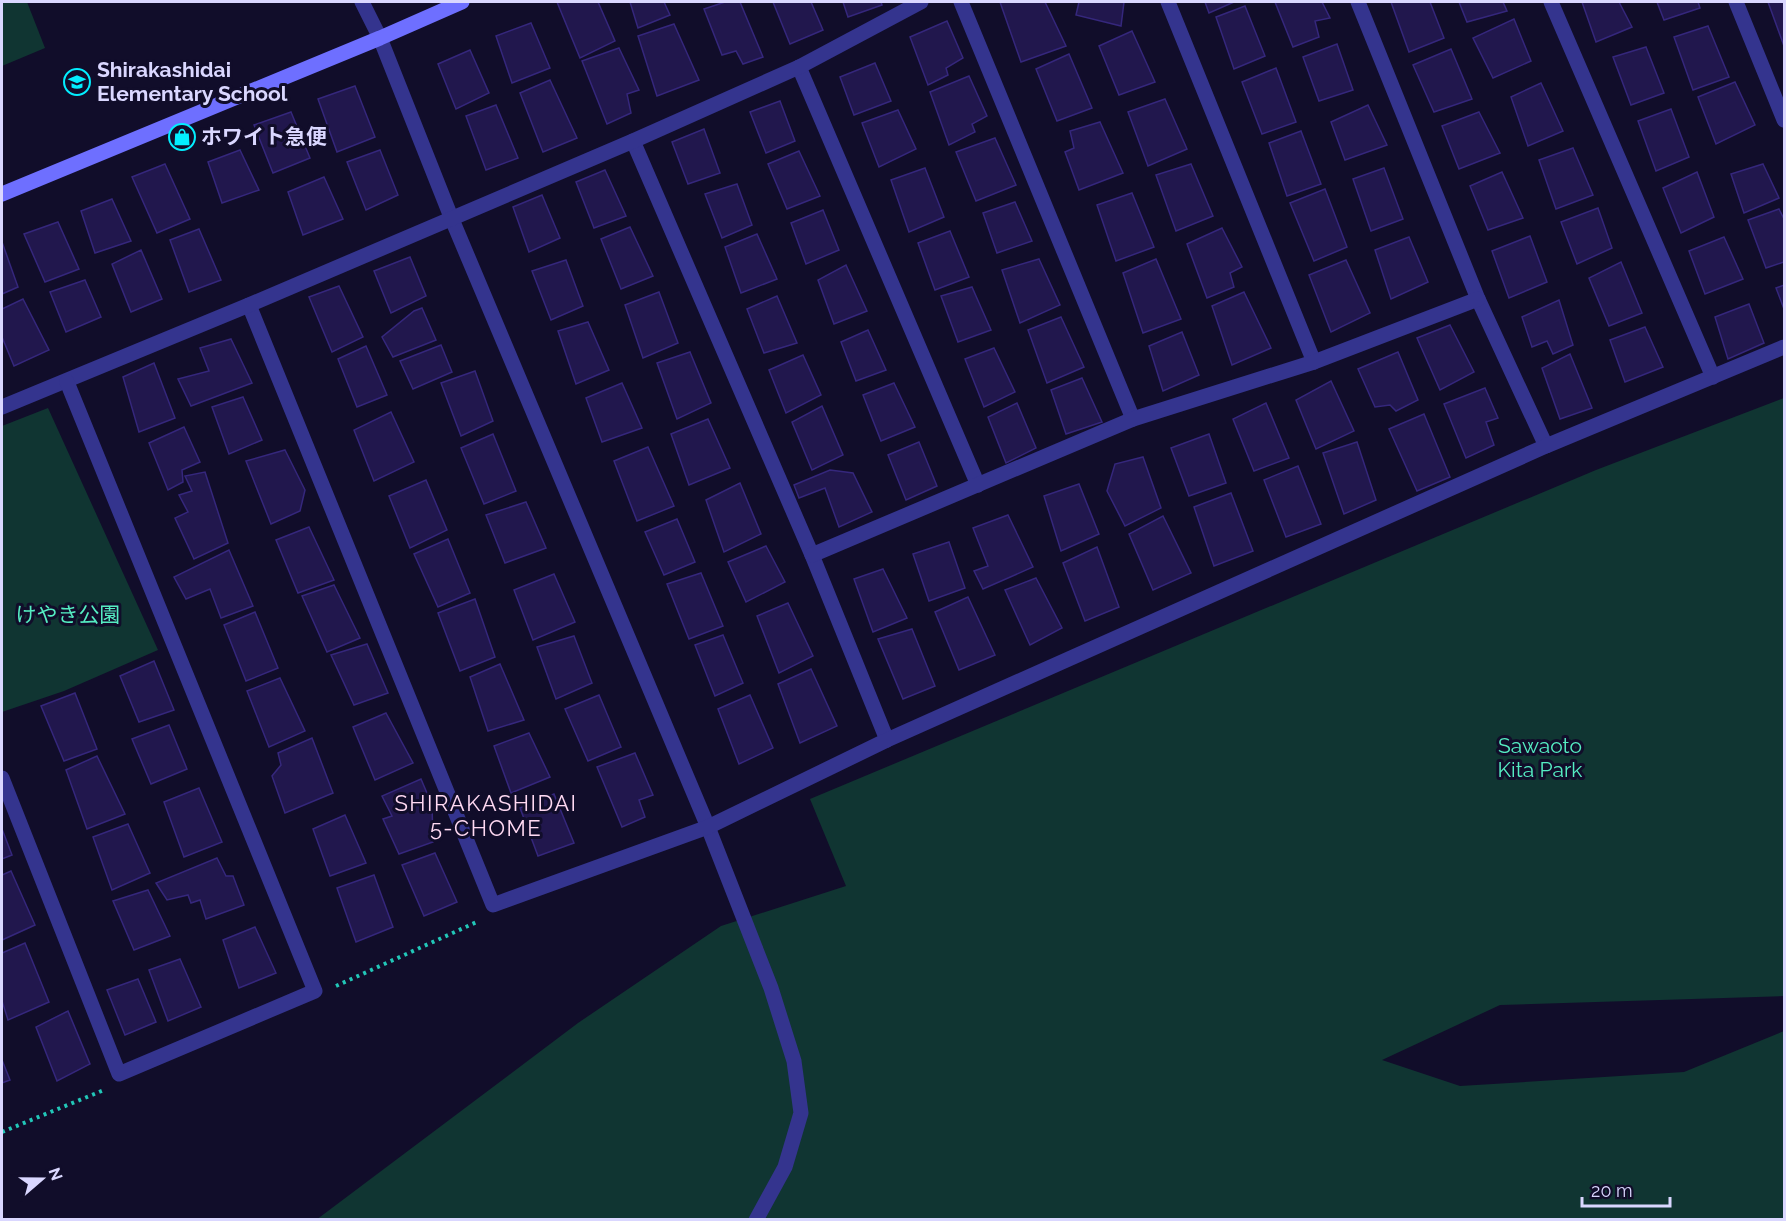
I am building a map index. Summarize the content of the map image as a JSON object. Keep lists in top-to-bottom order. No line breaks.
{"districts":["SHIRAKASHIDAI 5-CHOME"],"parks":["けやき公園","Sawaoto Kita Park"],"places":{"school or university":["Shirakashidai Elementary School"],"shop":["ホワイト急便"]},"scale_bar":"20 m","north":"right"}
